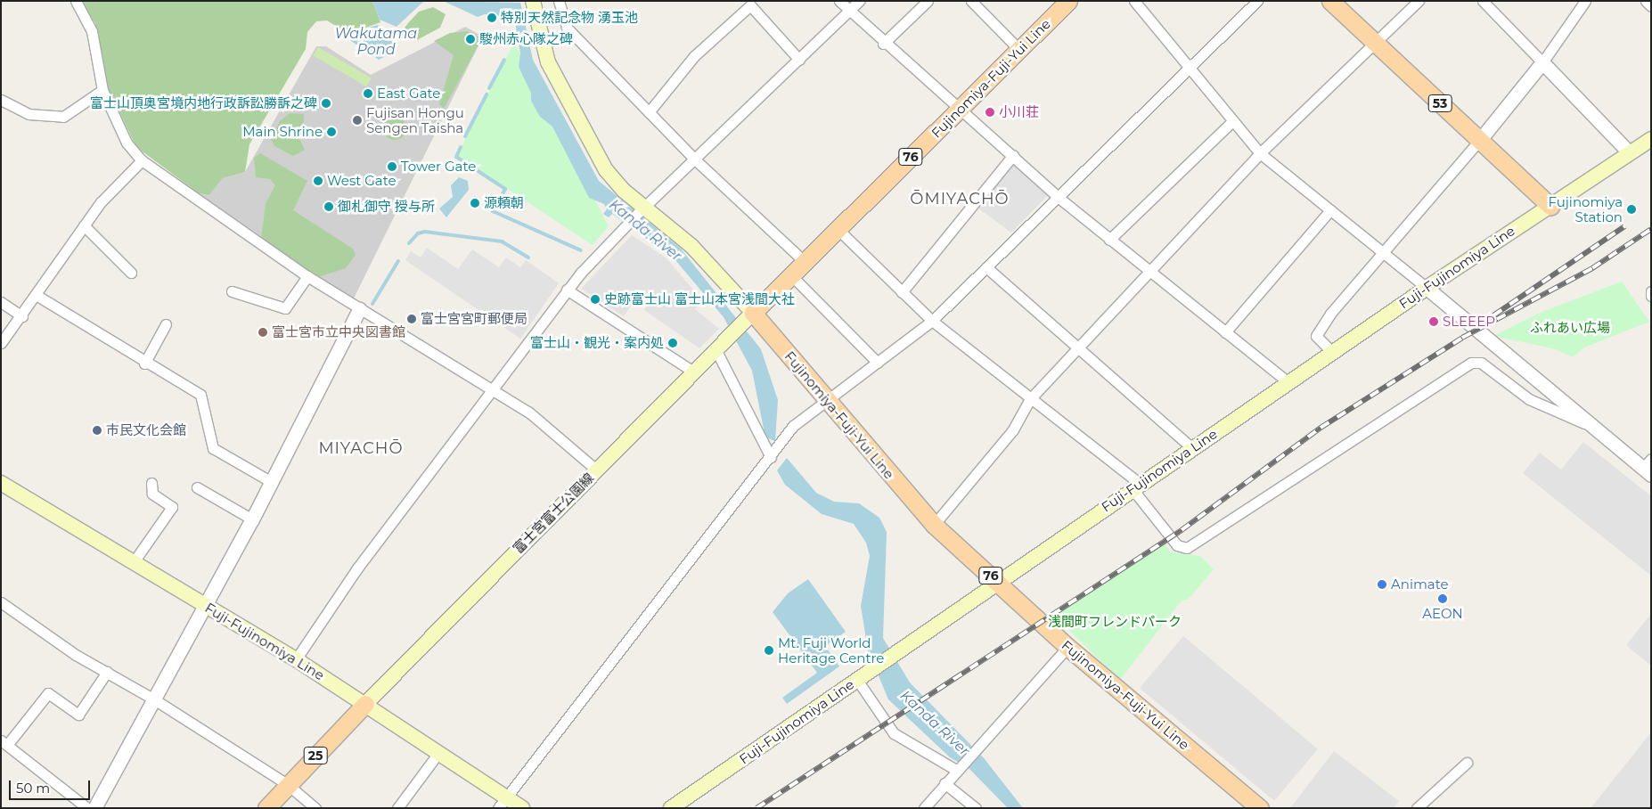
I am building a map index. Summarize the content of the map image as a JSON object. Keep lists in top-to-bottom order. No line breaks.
{"streets":{"main road":["Fujinomiya-Fuji-Yui Line","53","76","Fuji-Fujinomiya Line","富士宮富士公園線","25"]},"crossings":[["Fujinomiya-Fuji-Yui Line","Fuji-Fujinomiya Line"],["Fujinomiya-Fuji-Yui Line","富士宮富士公園線"],["53","Fuji-Fujinomiya Line"],["Fuji-Fujinomiya Line","富士宮富士公園線"],["Fuji-Fujinomiya Line","25"],["富士宮富士公園線","25"]],"districts":["ŌMIYACHŌ","MIYACHŌ"],"water":["Wakutama Pond","Kanda River"],"parks":["ふれあい広場","浅間町フレンドパーク"],"places":["特別天然記念物 湧玉池","駿州赤心隊之碑","East Gate","富士山頂奥宮境内地行政訴訟勝訴之碑","小川荘","Fujisan Hongu Sengen Taisha","Main Shrine","Tower Gate","West Gate","源頼朝","御札御守 授与所","Fujinomiya Station","史跡富士山 富士山本宮浅間大社","富士宮宮町郵便局","SLEEEP","富士宮市立中央図書館","富士山・観光・案内処","市民文化会館","Animate","AEON","Mt. Fuji World Heritage Centre"],"scale_bar":"50 m"}
